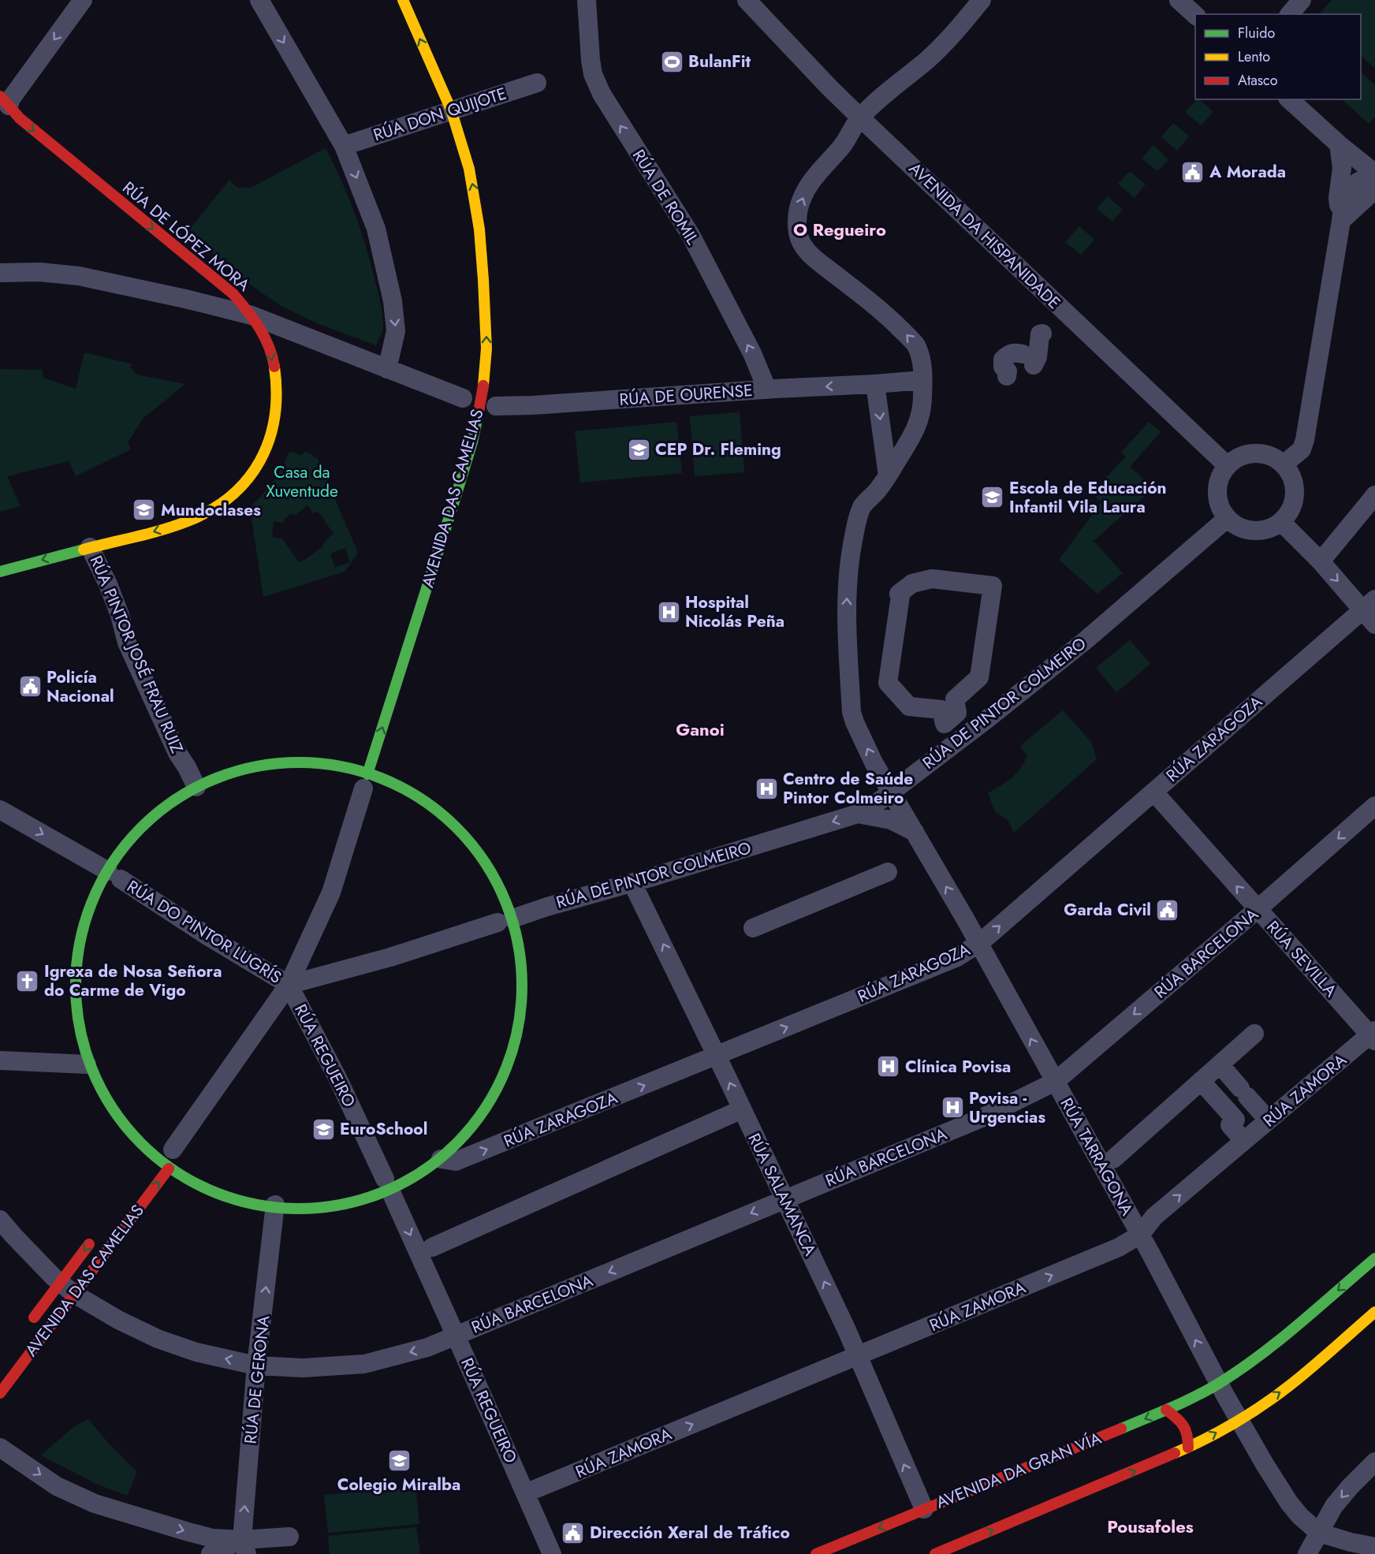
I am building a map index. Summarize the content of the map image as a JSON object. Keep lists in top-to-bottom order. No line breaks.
{"streets":{"main road":["RÚA DE LÓPEZ MORA","AVENIDA DAS CAMELIAS","AVENIDA DA GRAN VÍA"],"street":["RÚA DON QUIJOTE","RÚA DE ROMIL","AVENIDA DA HISPANIDADE","RÚA DE OURENSE","RÚA PINTOR JOSÉ FRAU RUIZ","RÚA DE PINTOR COLMEIRO","RÚA ZARAGOZA","RÚA DO PINTOR LUGRÍS","RÚA BARCELONA","RÚA SEVILLA","RÚA REGUEIRO","RÚA ZAMORA","RÚA TARRAGONA","RÚA SALAMANCA","RÚA DE GERONA"]},"crossings":[["RÚA DON QUIJOTE","AVENIDA DAS CAMELIAS"],["RÚA DE ROMIL","RÚA DE OURENSE"],["AVENIDA DA HISPANIDADE","RÚA DE PINTOR COLMEIRO"],["AVENIDA DA HISPANIDADE","RÚA TARRAGONA"],["RÚA DE LÓPEZ MORA","RÚA PINTOR JOSÉ FRAU RUIZ"],["RÚA DE OURENSE","RÚA TARRAGONA"],["AVENIDA DAS CAMELIAS","RÚA DE PINTOR COLMEIRO"],["AVENIDA DAS CAMELIAS","RÚA DO PINTOR LUGRÍS"],["AVENIDA DAS CAMELIAS","RÚA BARCELONA"],["AVENIDA DAS CAMELIAS","RÚA REGUEIRO"],["RÚA DE PINTOR COLMEIRO","RÚA DO PINTOR LUGRÍS"],["RÚA DE PINTOR COLMEIRO","RÚA REGUEIRO"],["RÚA DE PINTOR COLMEIRO","RÚA TARRAGONA"],["RÚA DE PINTOR COLMEIRO","RÚA SALAMANCA"],["RÚA ZARAGOZA","RÚA SEVILLA"],["RÚA ZARAGOZA","RÚA TARRAGONA"],["RÚA ZARAGOZA","RÚA SALAMANCA"],["RÚA DO PINTOR LUGRÍS","RÚA REGUEIRO"],["RÚA BARCELONA","RÚA SEVILLA"],["RÚA BARCELONA","RÚA REGUEIRO"],["RÚA BARCELONA","RÚA TARRAGONA"],["RÚA BARCELONA","RÚA SALAMANCA"],["RÚA BARCELONA","RÚA DE GERONA"],["RÚA SEVILLA","RÚA ZAMORA"],["RÚA REGUEIRO","RÚA ZAMORA"],["RÚA ZAMORA","RÚA TARRAGONA"],["RÚA ZAMORA","RÚA SALAMANCA"],["RÚA TARRAGONA","AVENIDA DA GRAN VÍA"],["RÚA SALAMANCA","AVENIDA DA GRAN VÍA"]],"one_way":["RÚA DE ROMIL","AVENIDA DAS CAMELIAS","RÚA DO PINTOR LUGRÍS","RÚA SEVILLA","RÚA ZAMORA","RÚA TARRAGONA","RÚA SALAMANCA","RÚA DE GERONA"],"districts":["O Regueiro","Ganoi","Pousafoles"],"parks":["Casa da Xuventude"],"places":{"sports":["BulanFit"],"public building":["A Morada","Policía Nacional","Garda Civil","Dirección Xeral de Tráfico"],"school or university":["CEP Dr. Fleming","Escola de Educación Infantil Vila Laura","Mundoclases","EuroSchool","Colegio Miralba"],"hospital":["Hospital Nicolás Peña","Centro de Saúde Pintor Colmeiro","Clínica Povisa","Povisa - Urgencias"],"church":["Igrexa de Nosa Señora do Carme de Vigo"]},"legend":["Fluido","Lento","Atasco"]}
